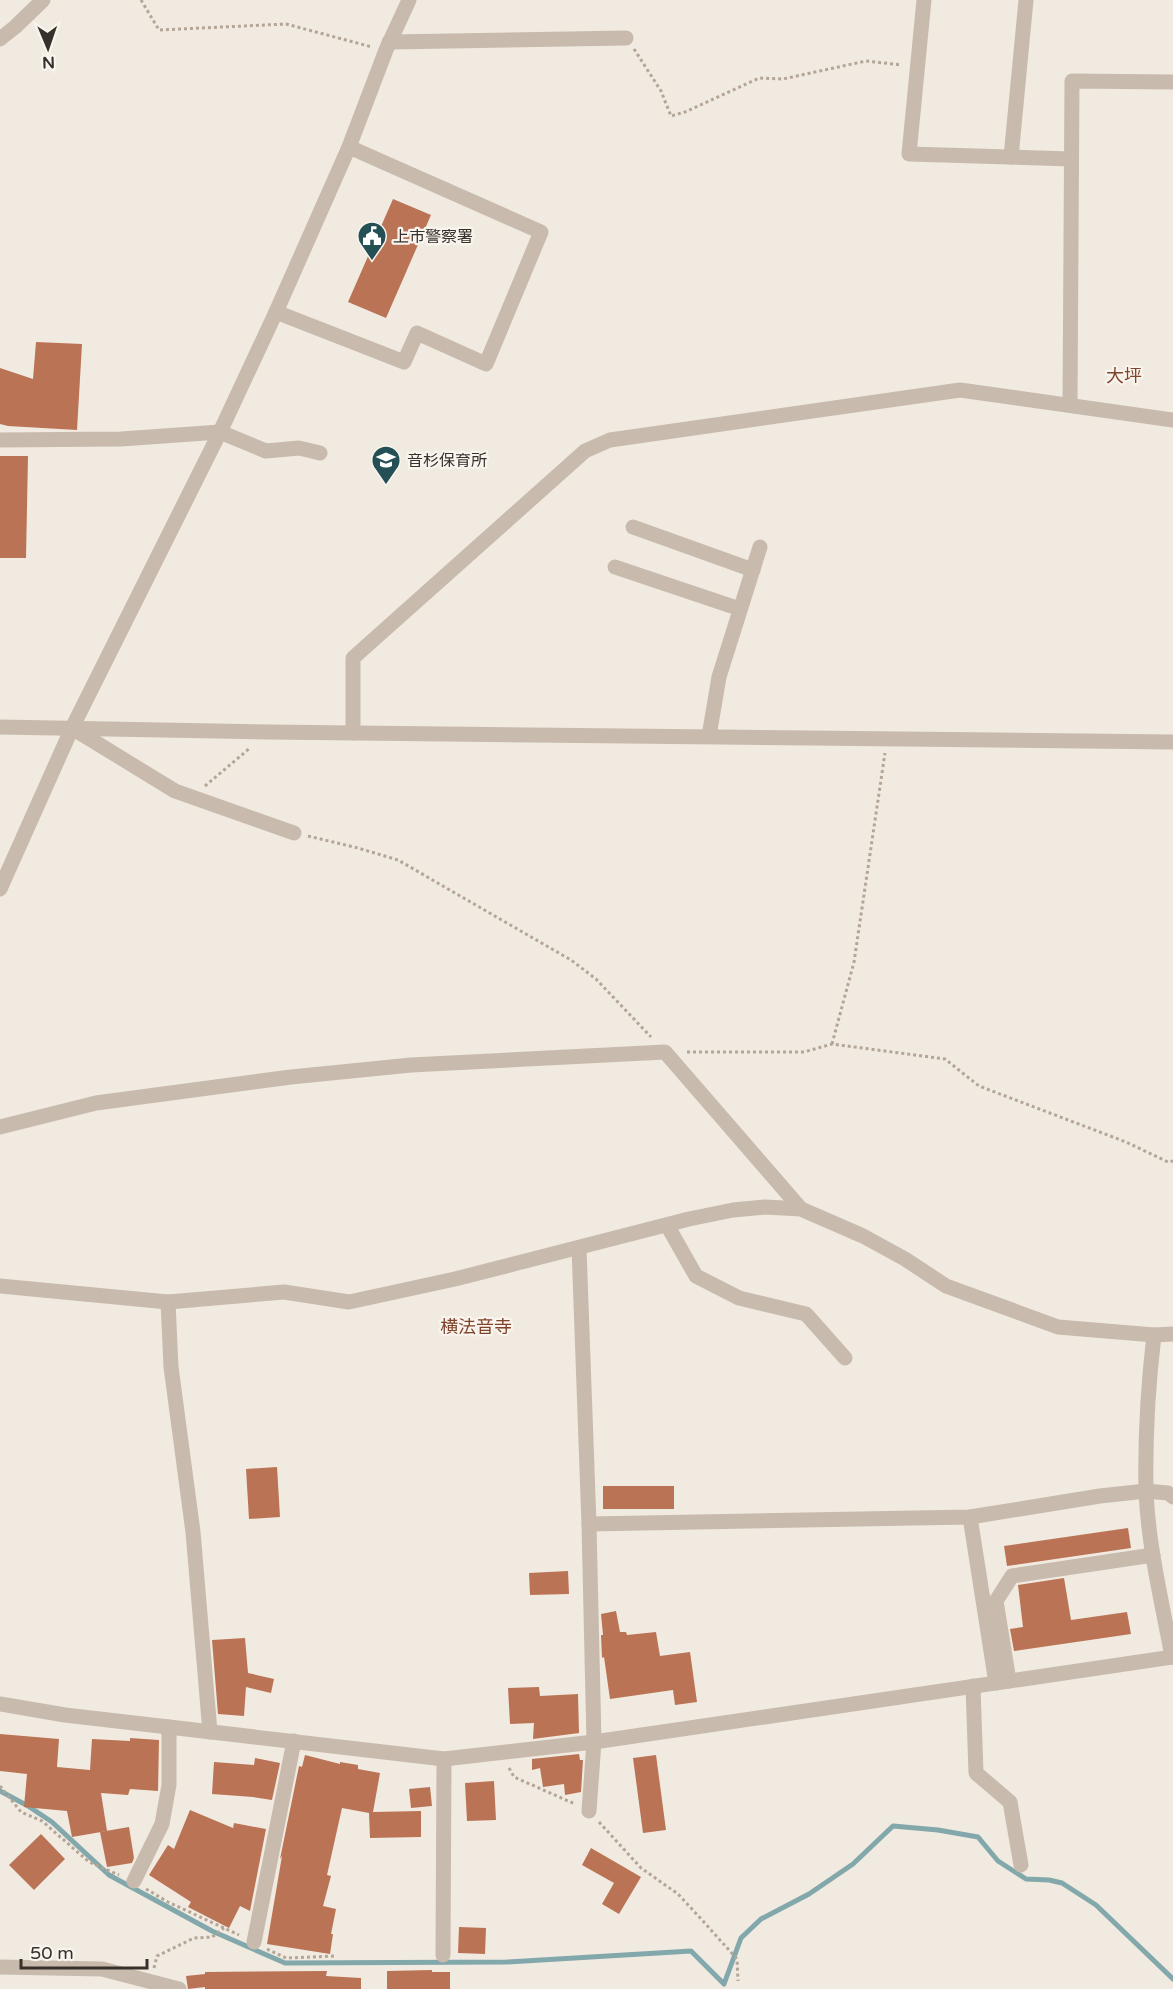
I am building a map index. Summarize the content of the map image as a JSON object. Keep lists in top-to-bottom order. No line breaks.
{"districts":["大坪","横法音寺"],"places":{"public building":["上市警察署"],"school or university":["音杉保育所"]},"scale_bar":"50 m","north":"bottom"}
